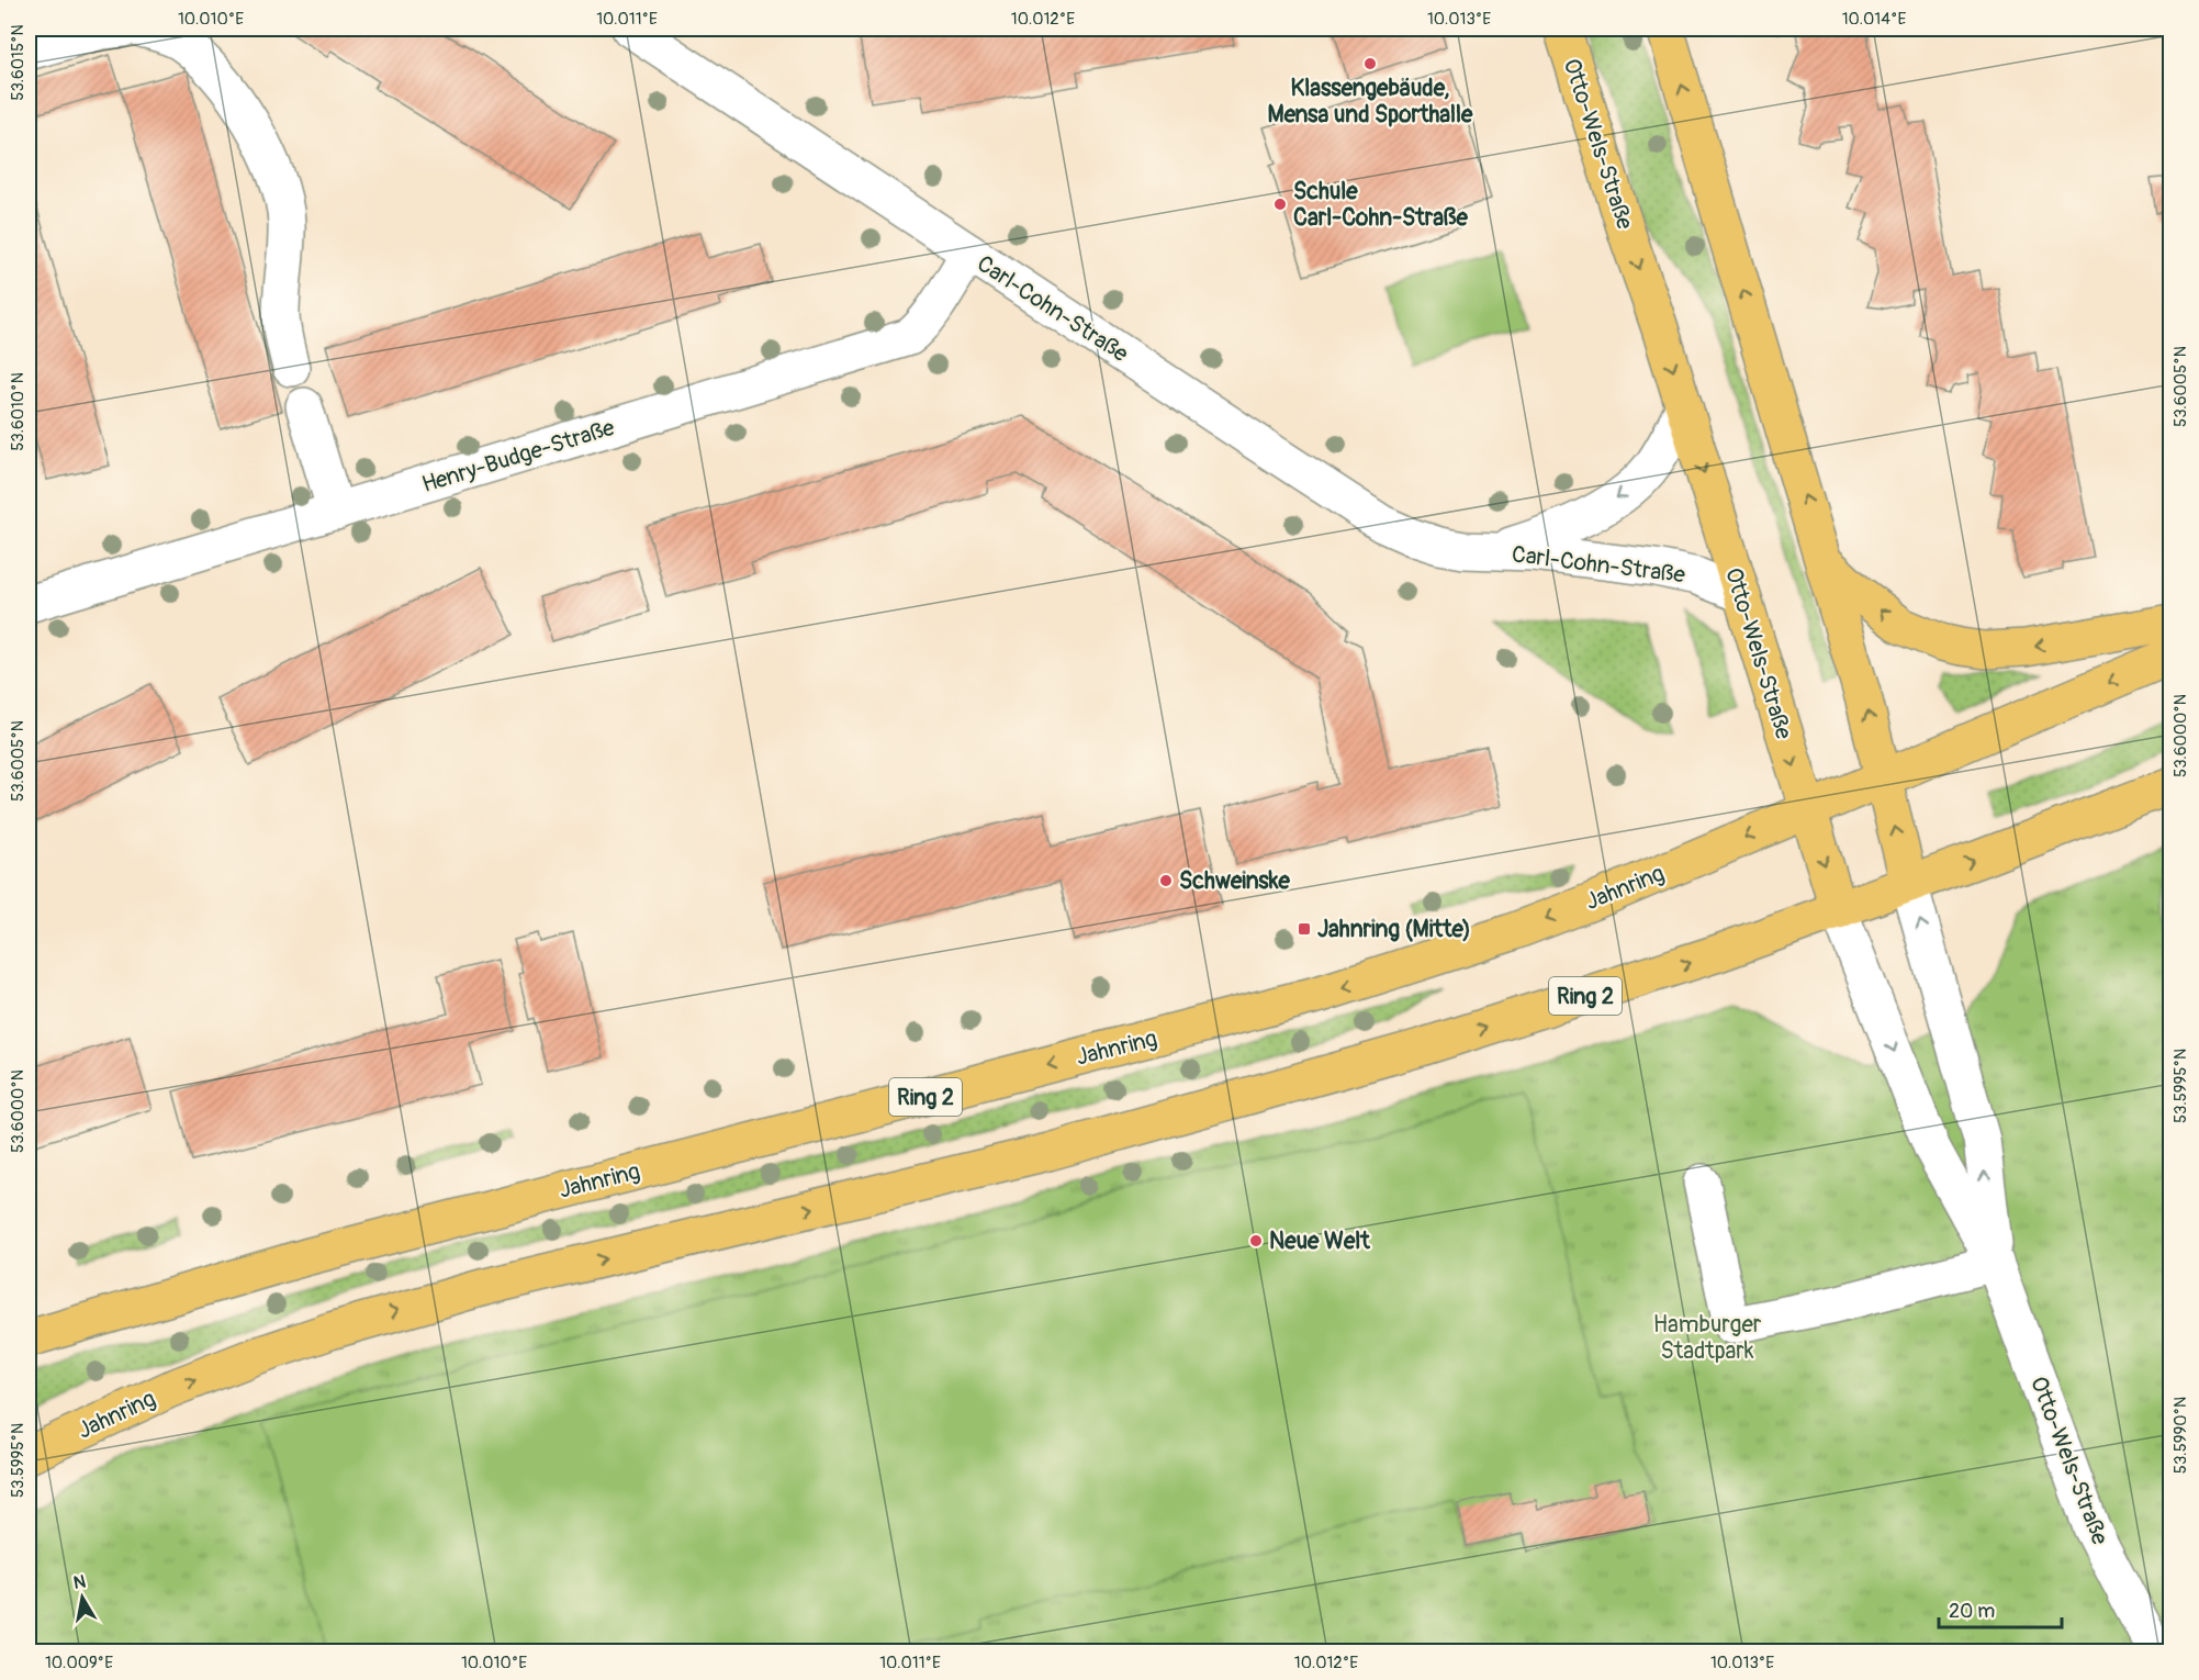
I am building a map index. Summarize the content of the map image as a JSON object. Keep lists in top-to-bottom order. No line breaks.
{"streets":{"main road":["Otto-Wels-Straße","Jahnring","Ring 2"],"street":["Carl-Cohn-Straße","Henry-Budge-Straße"]},"crossings":[["Otto-Wels-Straße","Carl-Cohn-Straße"],["Otto-Wels-Straße","Jahnring"],["Carl-Cohn-Straße","Henry-Budge-Straße"]],"parks":["Hamburger Stadtpark"],"places":{"other":["Klassengebäude, Mensa und Sporthalle","Schule Carl-Cohn-Straße","Schweinske","Neue Welt"],"transit":["Jahnring (Mitte)"]},"scale_bar":"20 m","north":"top","coordinates":["10.010°E","10.011°E","10.012°E","10.013°E","10.014°E","53.6015°N","53.6005°N","53.6010°N","53.6000°N","53.5995°N","53.5990°N","10.009°E"]}
